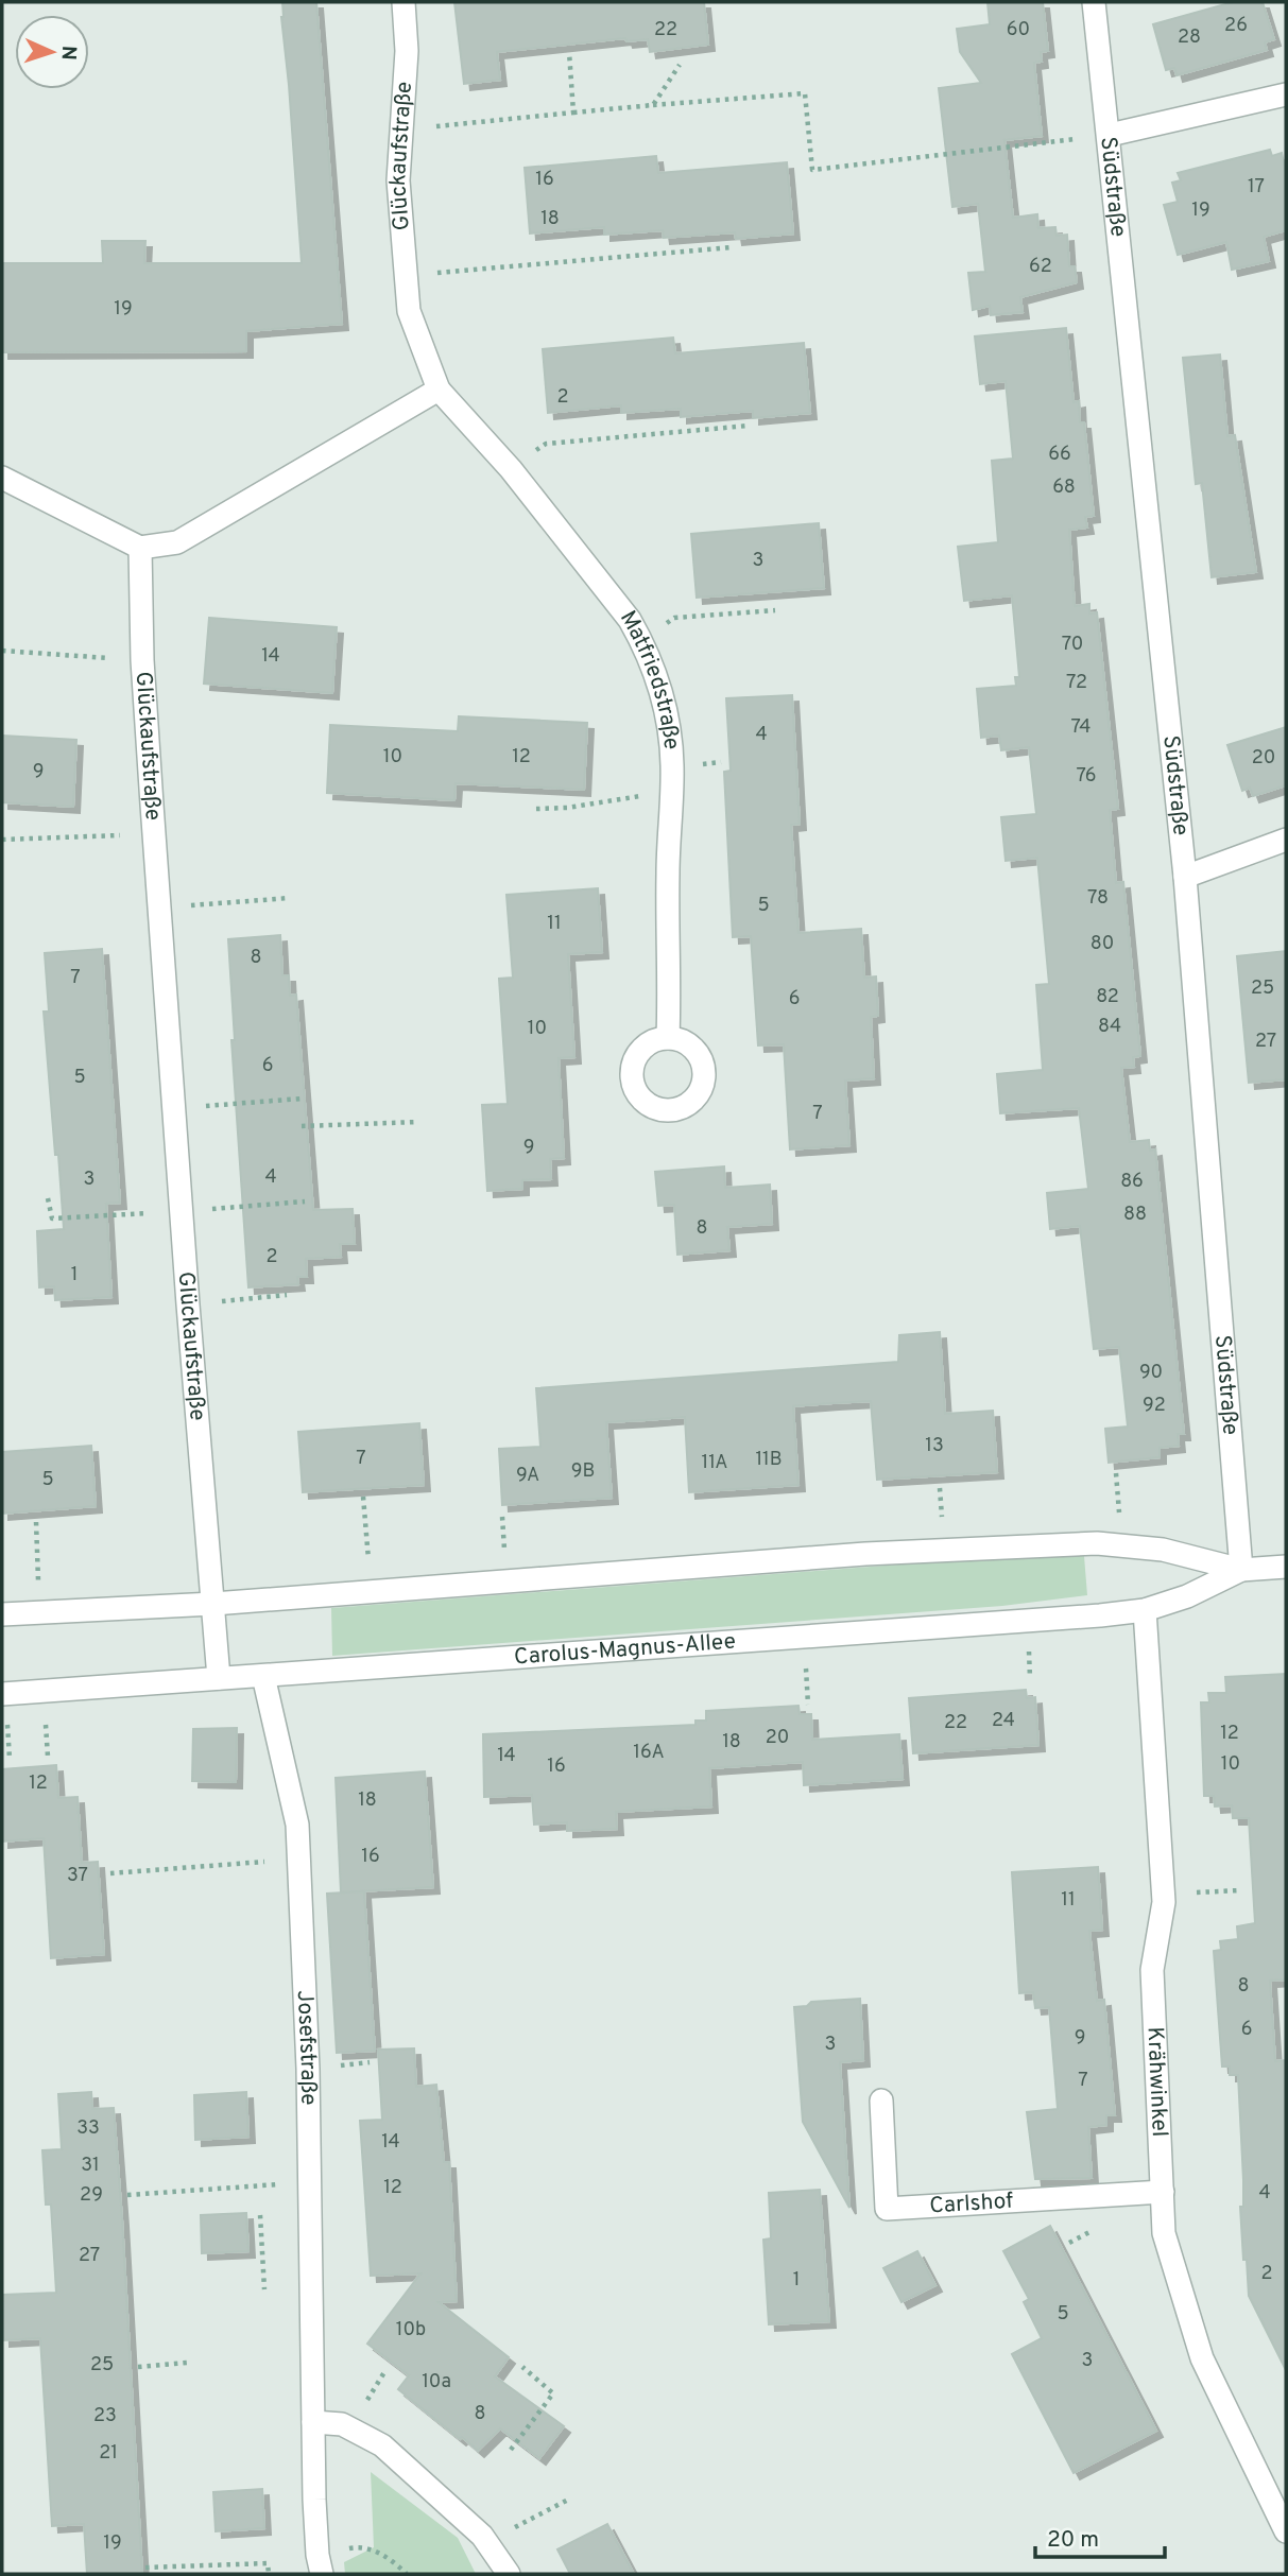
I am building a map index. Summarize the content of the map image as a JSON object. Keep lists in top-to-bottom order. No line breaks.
{"streets":{"street":["Glückaufstraße","Südstraße","Matfriedstraße","Carolus-Magnus-Allee","Josefstraße","Krähwinkel","Carlshof"]},"crossings":[["Glückaufstraße","Matfriedstraße"],["Glückaufstraße","Carolus-Magnus-Allee"],["Südstraße","Carolus-Magnus-Allee"],["Carolus-Magnus-Allee","Josefstraße"],["Carolus-Magnus-Allee","Krähwinkel"],["Krähwinkel","Carlshof"]],"house_numbers":["26","22","60","28","16","17","19","18","62","19","2","66","68","3","70","14","72","74","4","10","12","20","9","76","78","5","11","80","8","7","25","82","6","84","10","27","6","5","7","9","4","3","86","88","8","2","1","90","92","13","7","11B","11A","9B","9A","5","24","22","12","20","18","16A","14","10","16","12","18","16","37","11","8","6","9","3","7","33","14","31","12","4","29","27","2","1","5","10b","3","25","10a","8","23","21","19"],"scale_bar":"20 m","north":"right"}
